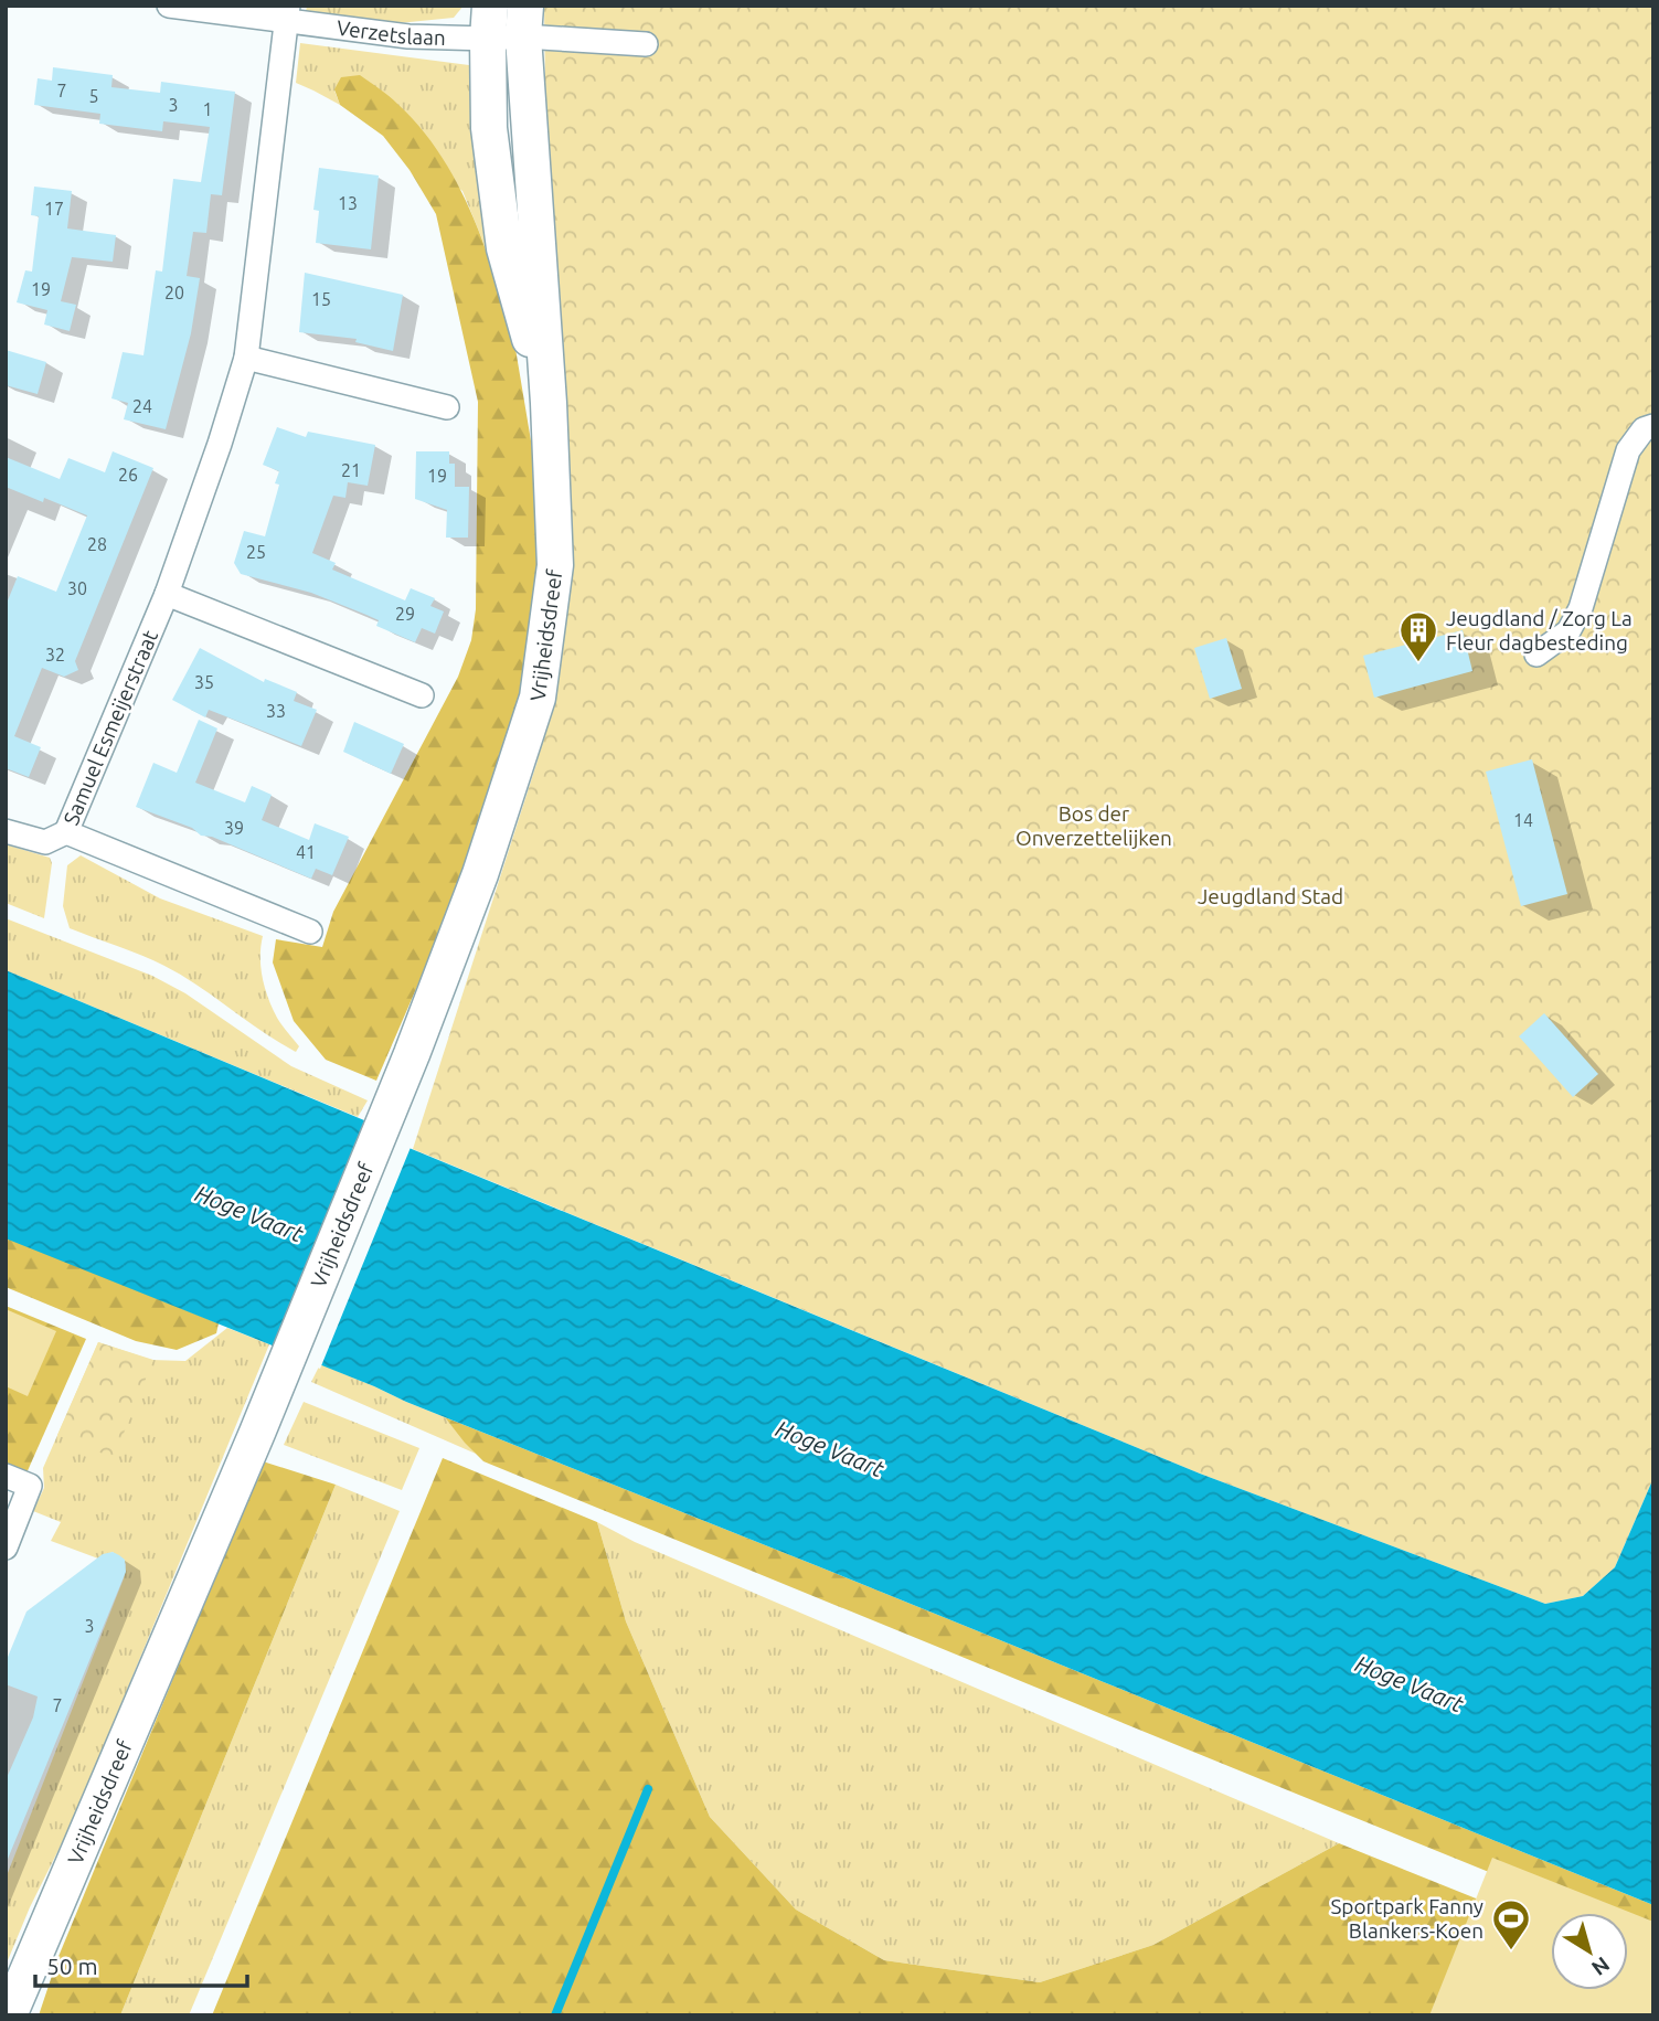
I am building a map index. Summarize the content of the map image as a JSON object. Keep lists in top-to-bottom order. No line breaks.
{"streets":{"main road":["Vrijheidsdreef"],"street":["Verzetslaan","Samuel Esmeijerstraat"]},"crossings":[["Verzetslaan","Vrijheidsdreef"],["Verzetslaan","Samuel Esmeijerstraat"]],"water":["Hoge Vaart"],"parks":["Bos der Onverzettelijken","Jeugdland Stad"],"places":{"building":["Jeugdland / Zorg La Fleur dagbesteding"],"sports":["Sportpark Fanny Blankers-Koen"]},"house_numbers":["7","5","3","1","13","17","19","20","15","24","21","26","19","28","25","30","29","32","35","33","14","39","41","3","7"],"scale_bar":"50 m","north":"bottom right"}
